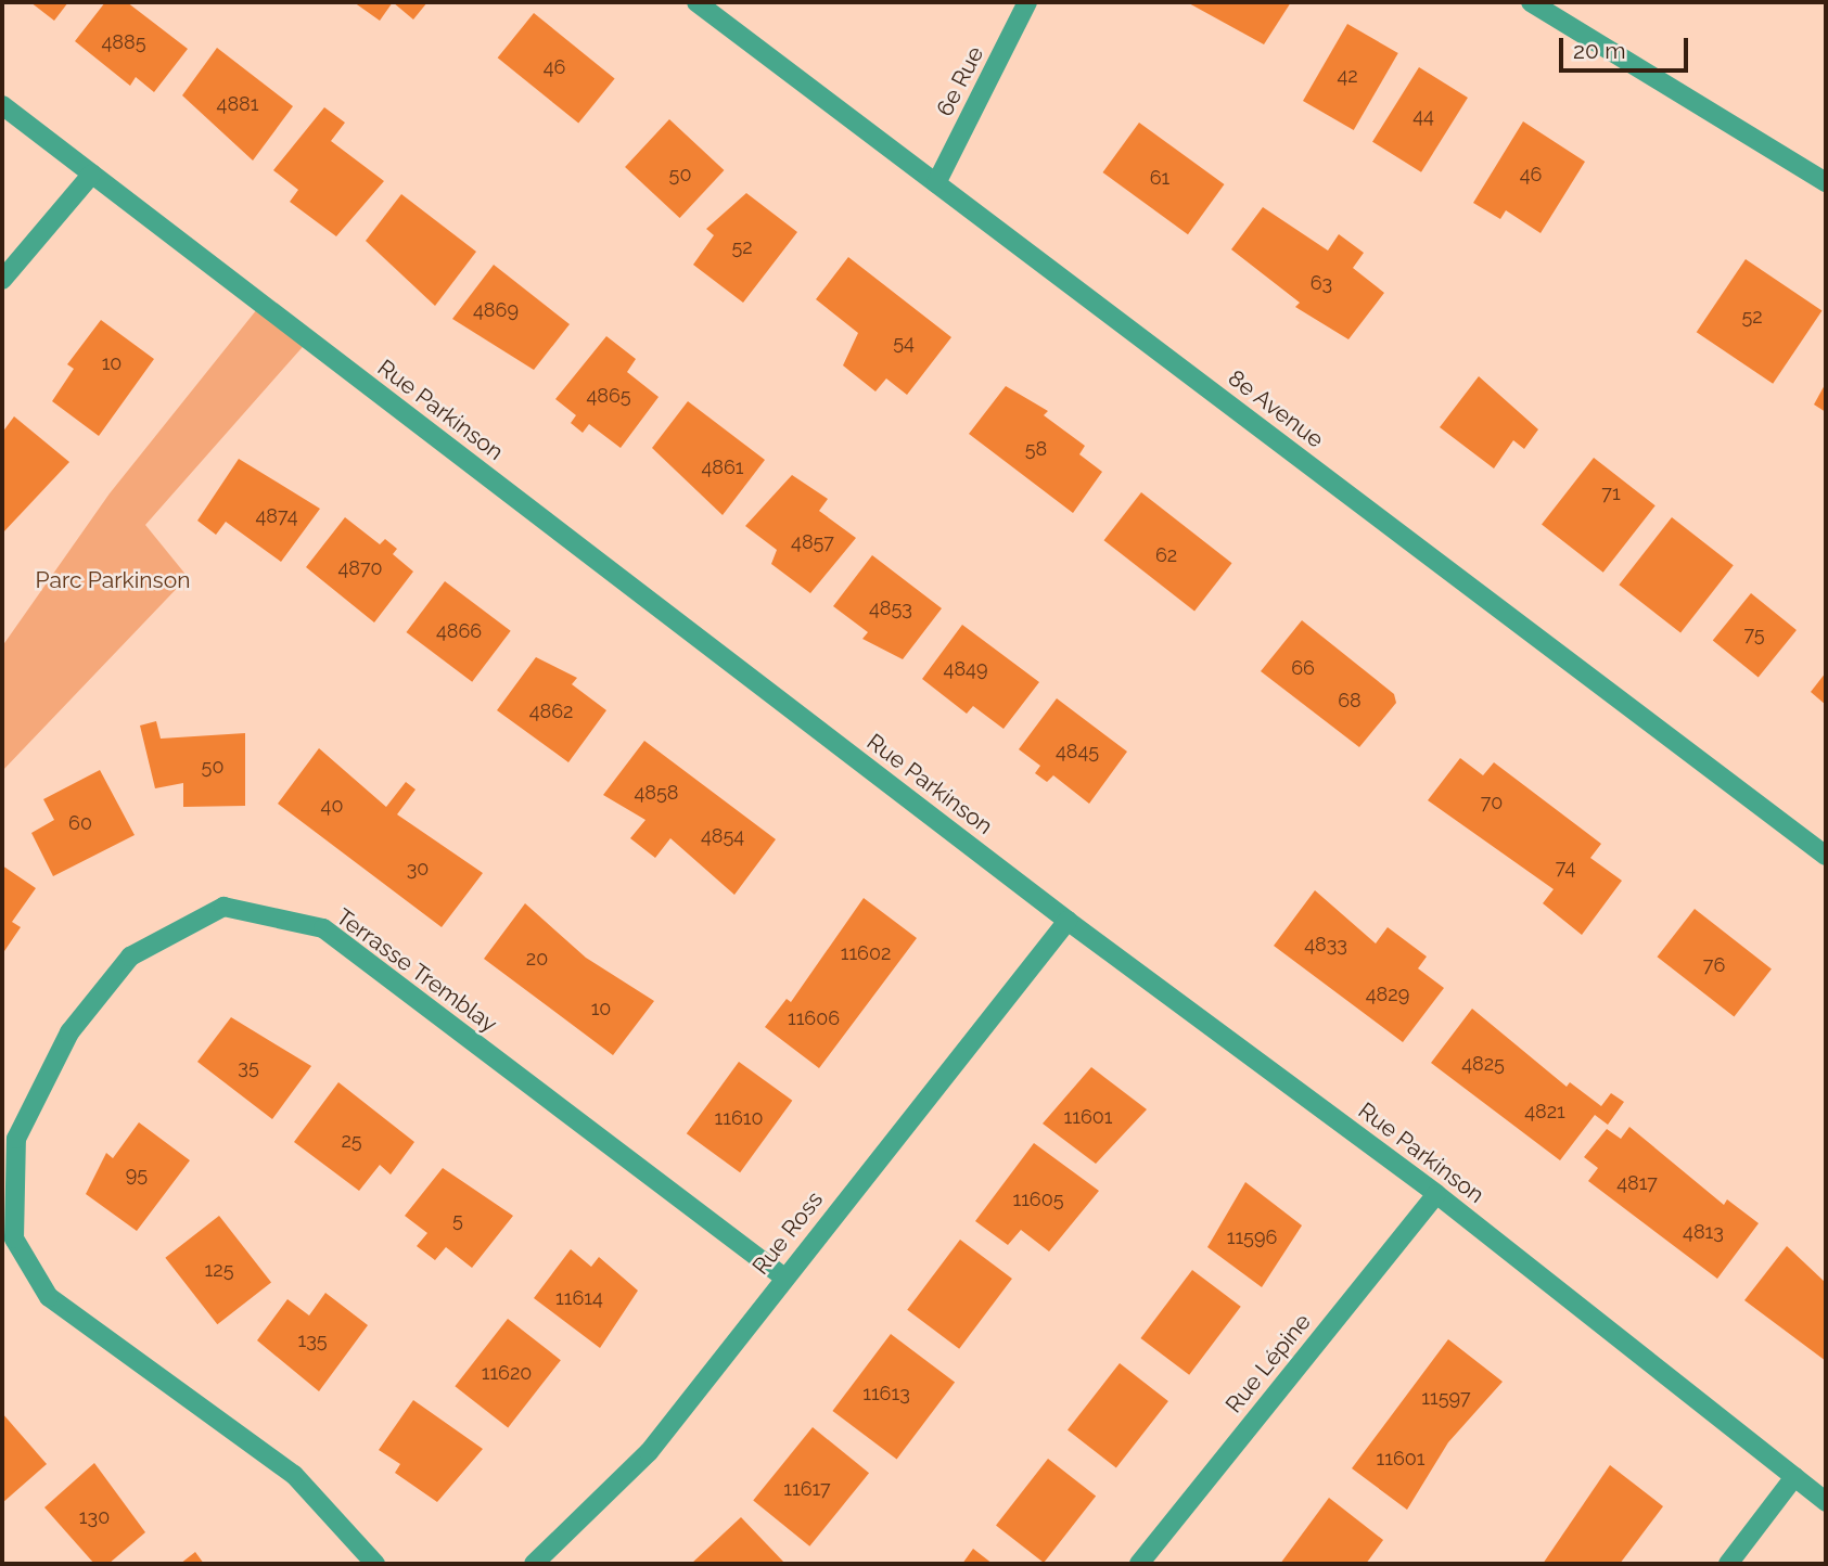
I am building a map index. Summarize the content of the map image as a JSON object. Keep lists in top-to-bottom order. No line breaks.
{"streets":{"street":["6e Rue","8e Avenue","Rue Parkinson","Terrasse Tremblay","Rue Ross","Rue Lépine"]},"crossings":[["6e Rue","8e Avenue"],["Rue Parkinson","Rue Ross"],["Rue Parkinson","Rue Lépine"],["Terrasse Tremblay","Rue Ross"]],"parks":["Parc Parkinson"],"house_numbers":["4885","46","42","4881","44","50","46","61","52","63","4869","52","54","10","4865","58","4861","71","4874","4857","62","4870","4853","4866","75","66","4849","68","4862","4845","50","4858","70","40","60","4854","74","30","4833","11602","20","76","4829","10","11606","4825","35","4821","11601","11610","25","95","4817","11605","5","4813","11596","125","11614","135","11620","11613","11597","11601","11617","130"],"scale_bar":"20 m"}
